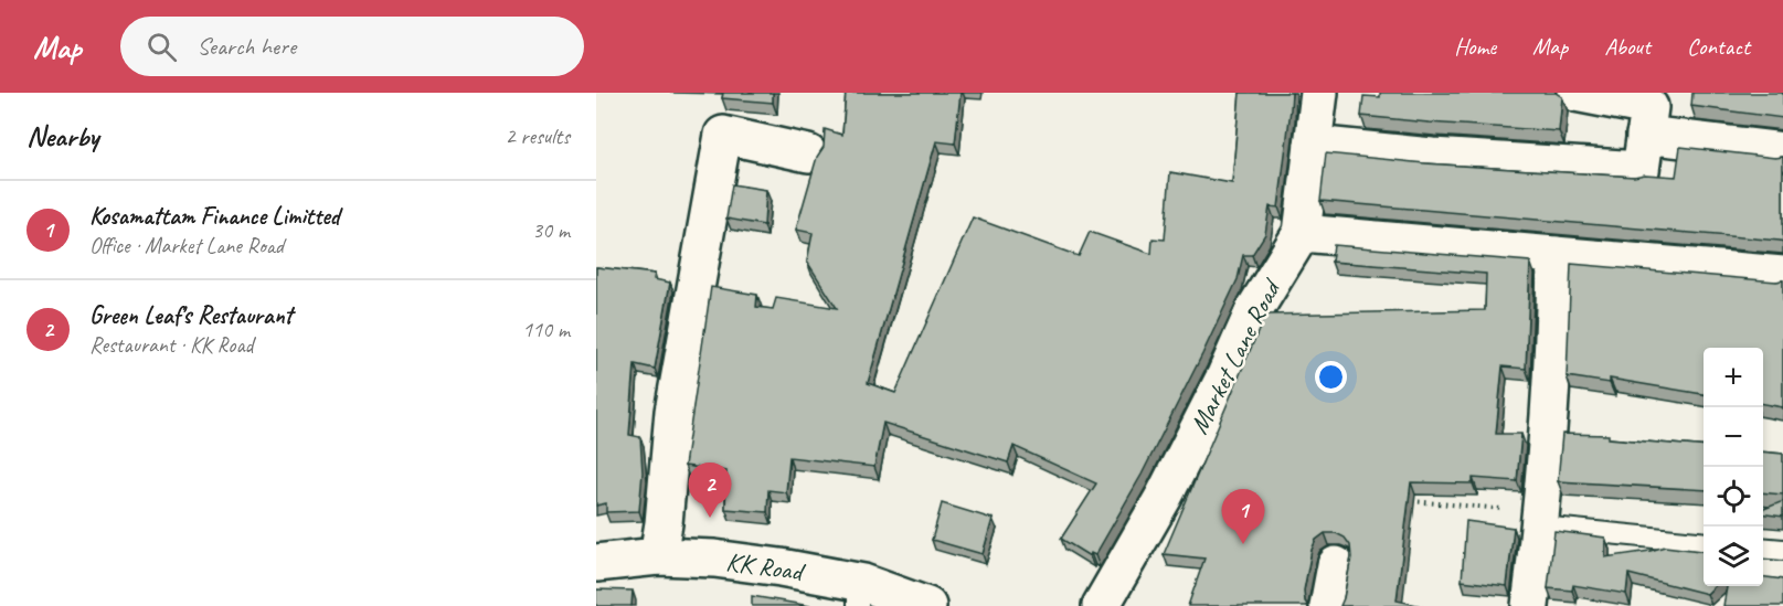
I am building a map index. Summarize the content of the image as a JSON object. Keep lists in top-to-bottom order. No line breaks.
{"streets":{"street":["Market Lane Road","KK Road"]},"page":{"header":"Map","search":"Search here","nav":["Home","Map","About","Contact"],"heading":["Nearby","2 results"],"list":[{"mark":"1","name":"Kosamattam Finance Limitted","note":"Office · Market Lane Road","value":"30 m"},{"mark":"2","name":"Green Leaf's Restaurant","note":"Restaurant · KK Road","value":"110 m"}],"map_buttons":["+","−"],"pins":["2","1"]}}
